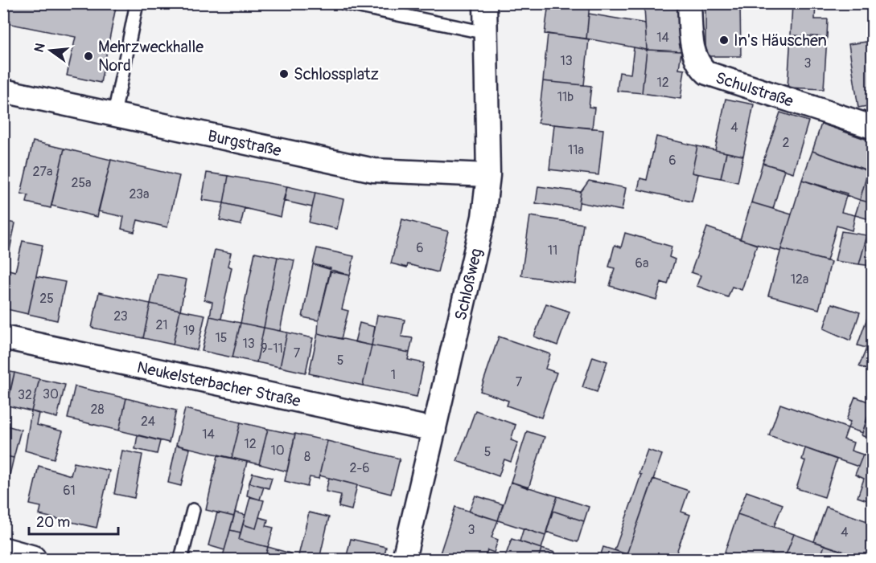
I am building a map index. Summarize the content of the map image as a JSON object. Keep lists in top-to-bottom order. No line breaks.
{"streets":{"street":["Schulstraße","Burgstraße","Schloßweg","Neukelsterbacher Straße"]},"crossings":[["Burgstraße","Schloßweg"],["Schloßweg","Neukelsterbacher Straße"]],"places":["In's Häuschen","Mehrzweckhalle Nord","Schlossplatz"],"house_numbers":["14","13","3","12","11b","4","2","11a","6","27a","25a","23a","6","11","6a","12a","25","23","21","19","15","13","9-11","7","5","1","7","30","32","28","24","14","12","10","5","8","2-6","61","3","4"],"scale_bar":"20 m","north":"left"}
